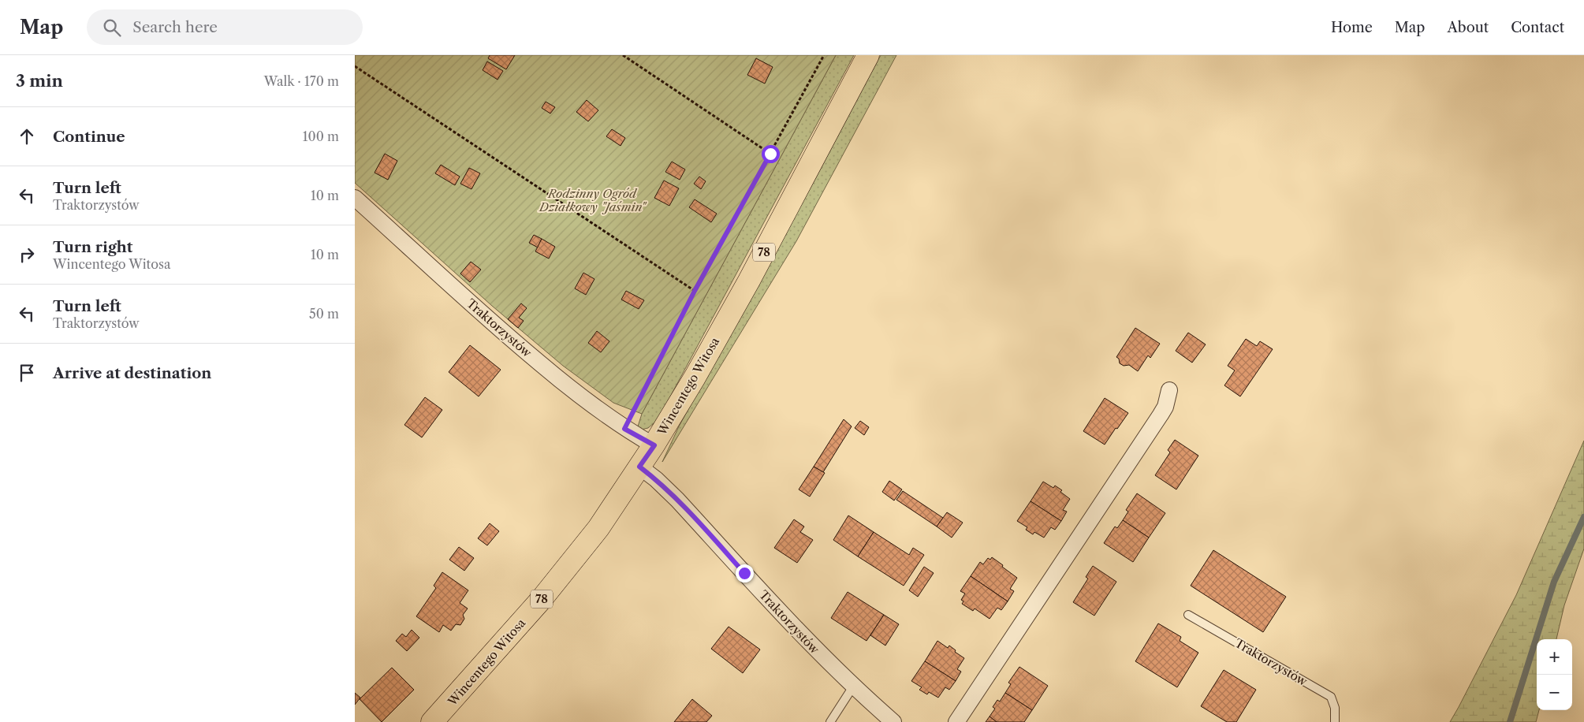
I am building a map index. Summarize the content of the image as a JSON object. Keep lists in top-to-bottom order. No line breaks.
{"streets":{"main road":["78","Wincentego Witosa"],"street":["Traktorzystów"]},"crossings":[["Traktorzystów","Wincentego Witosa"]],"parks":["Rodzinny Ogród Działkowy \"Jaśmin\""],"page":{"header":"Map","search":"Search here","nav":["Home","Map","About","Contact"],"heading":["3 min","Walk · 170 m"],"list":[["Continue","100 m"],["Turn left","Traktorzystów","10 m"],["Turn right","Wincentego Witosa","10 m"],["Turn left","Traktorzystów","50 m"],"Arrive at destination"],"map_buttons":["+","−"]}}
